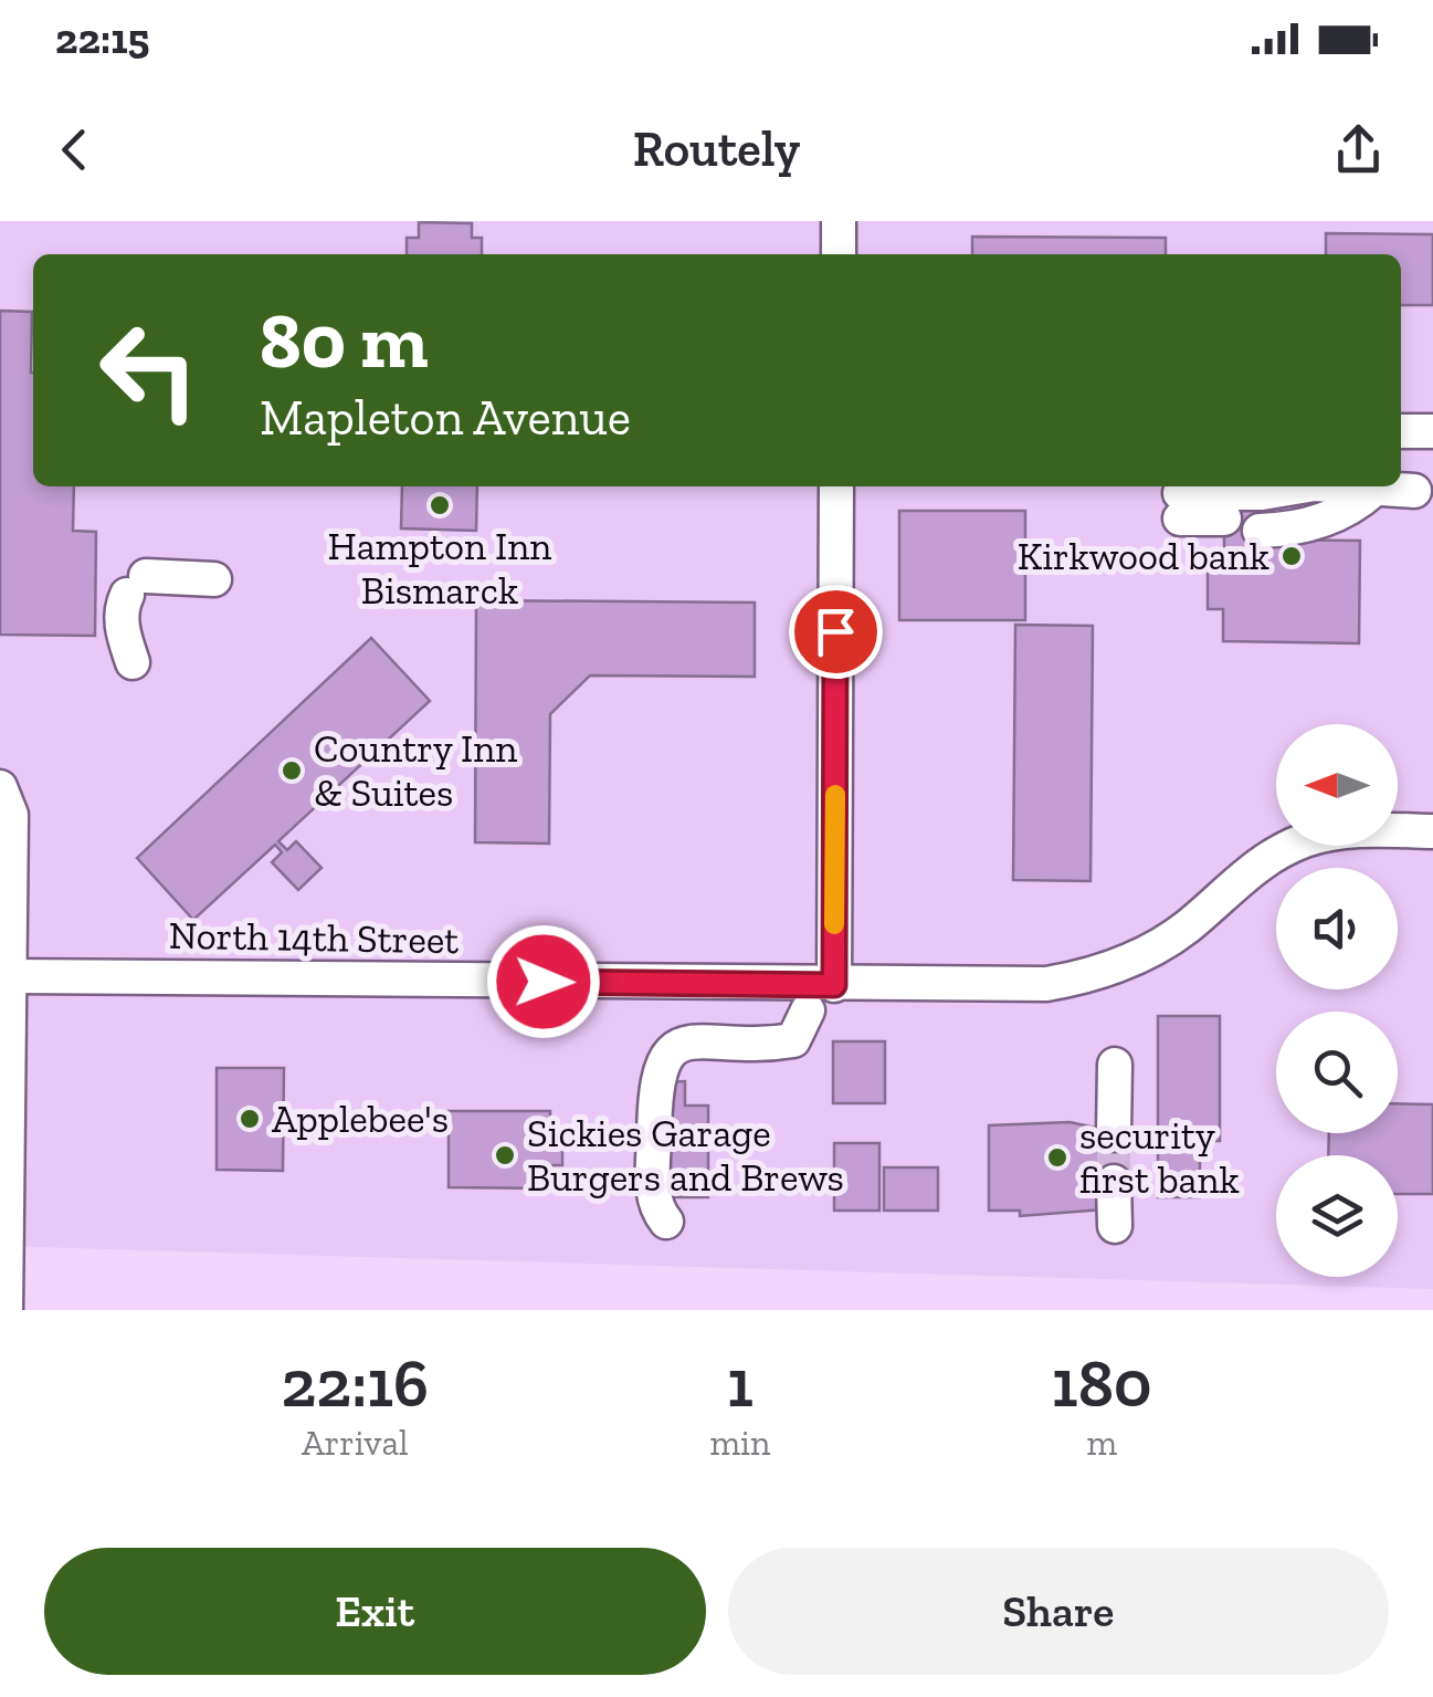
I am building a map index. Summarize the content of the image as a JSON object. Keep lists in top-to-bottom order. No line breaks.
{"streets":{"street":["North 14th Street"]},"places":["Hampton Inn Bismarck","Kirkwood bank","Country Inn & Suites","Applebee's","Sickies Garage Burgers and Brews","security first bank"],"north":"left","page":{"status":"22:15","header":"Routely","turn":["80 m","Mapleton Avenue"],"eta":["22:16","Arrival","1","min","180","m"],"buttons":["Exit","Share"]}}
